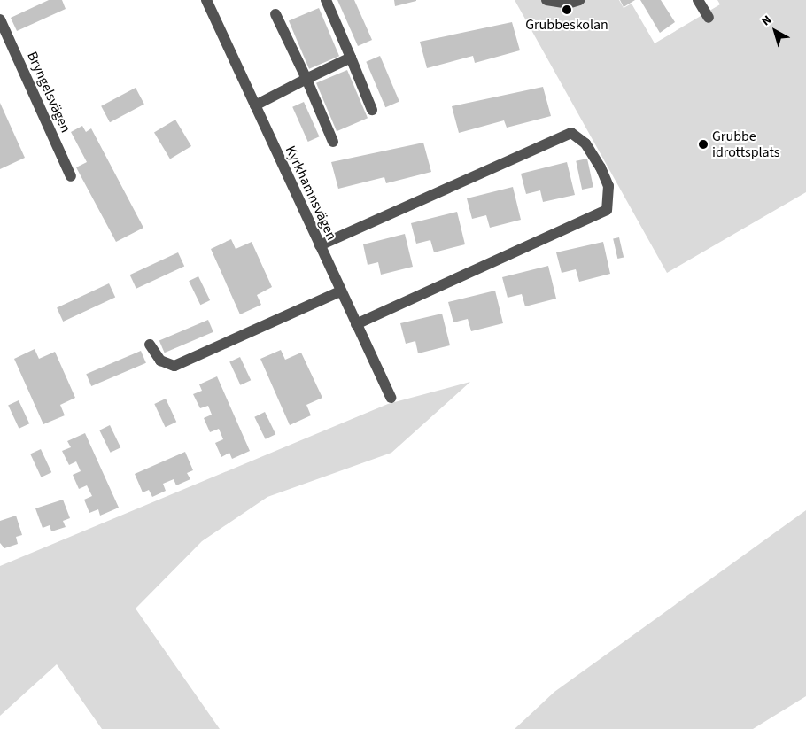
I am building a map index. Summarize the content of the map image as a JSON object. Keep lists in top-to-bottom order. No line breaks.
{"streets":{"street":["Bryngelsvägen","Kyrkhamnsvägen"]},"places":["Grubbeskolan","Grubbe idrottsplats"],"north":"top left"}
